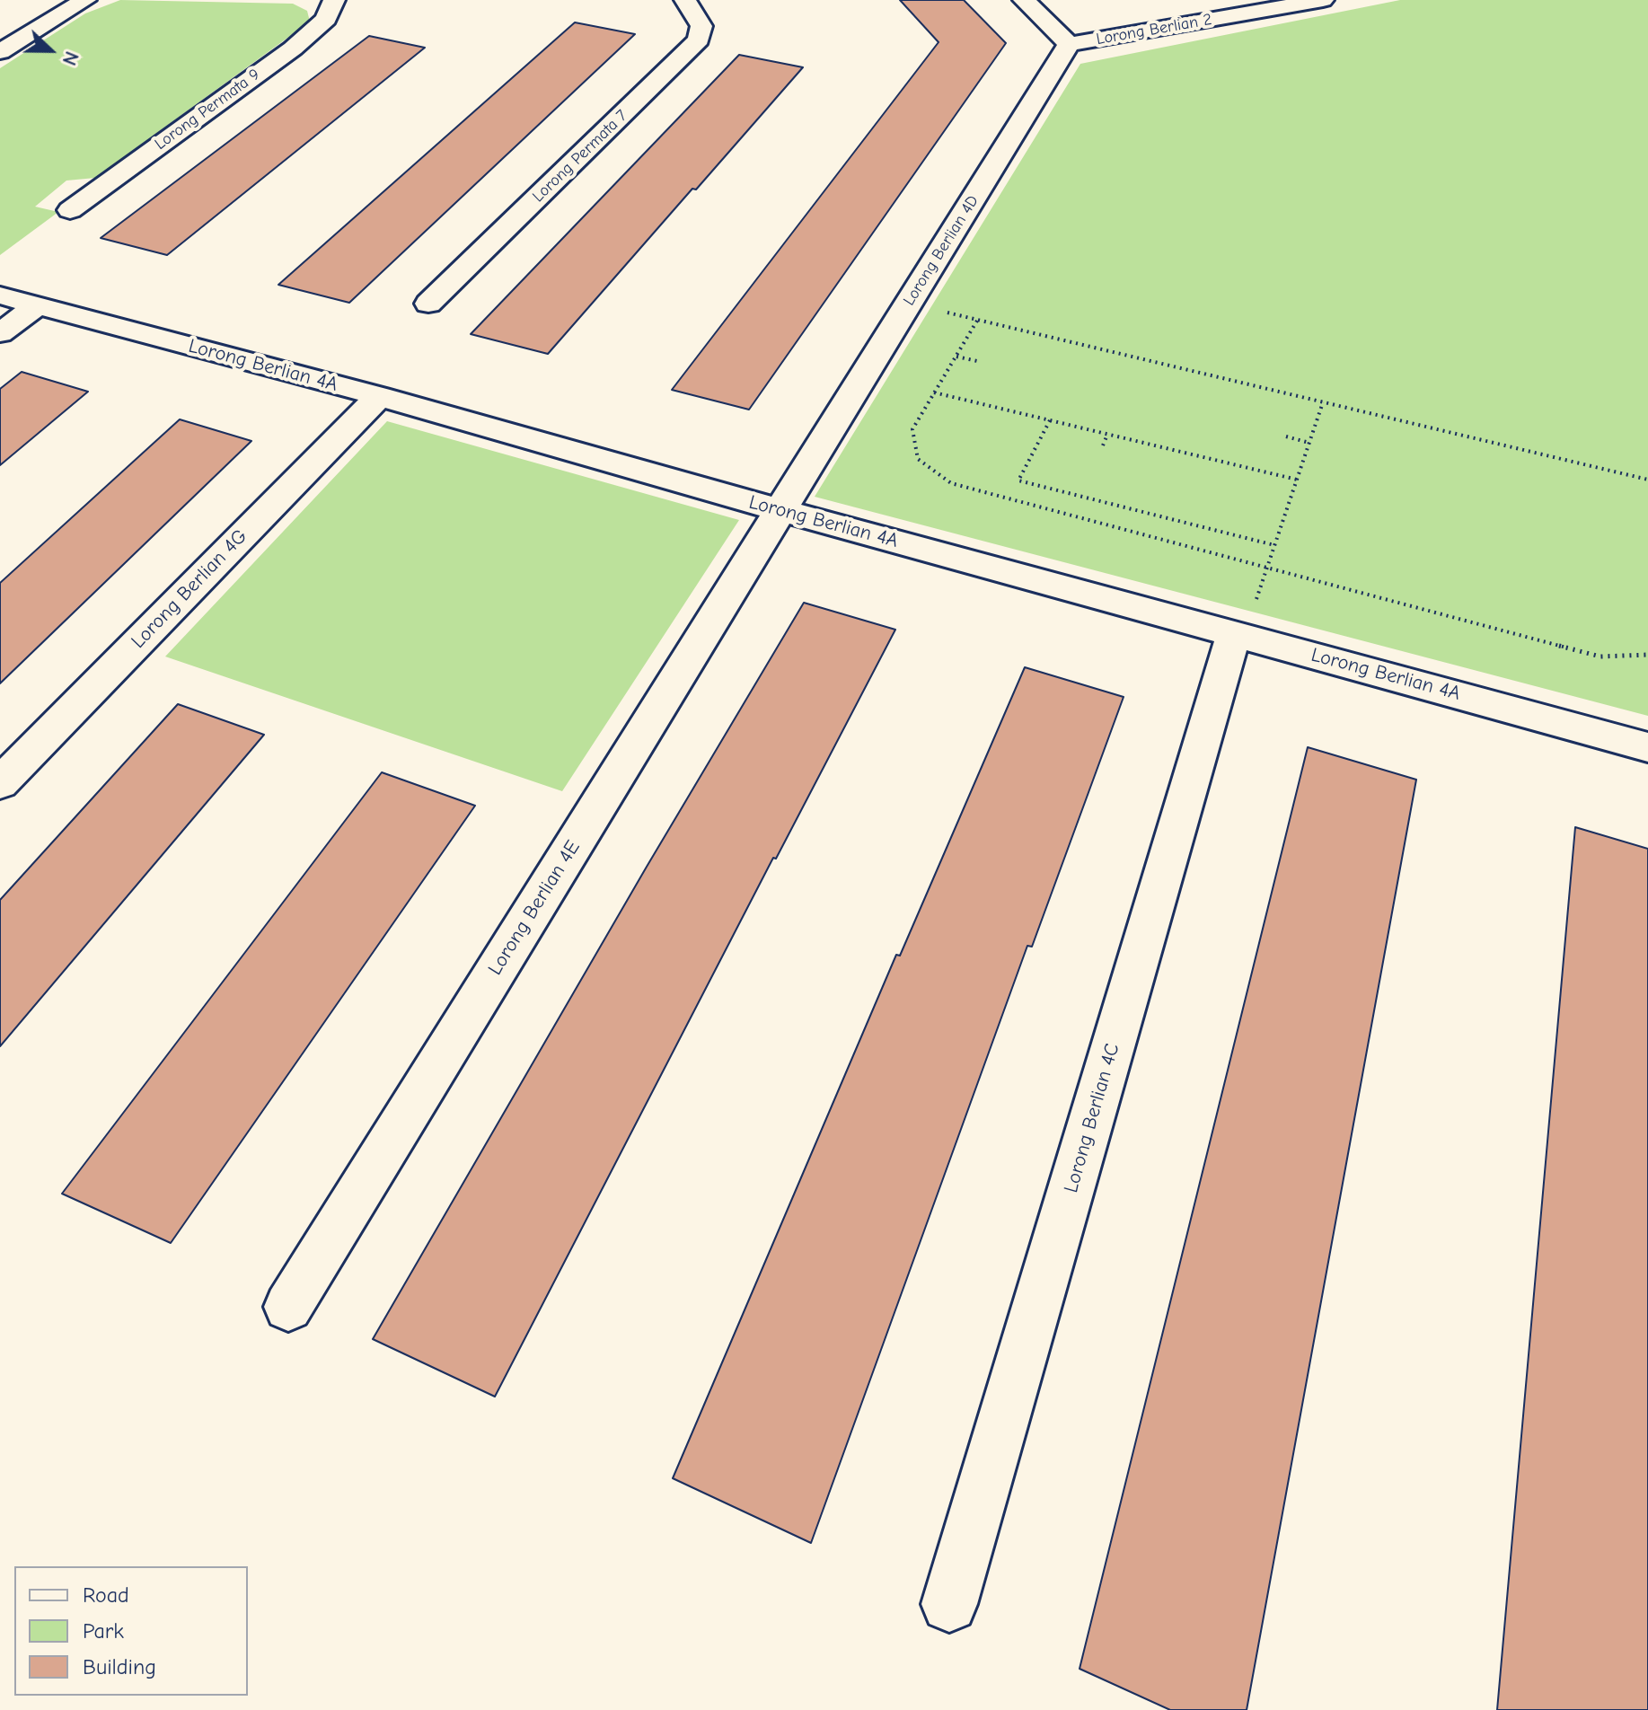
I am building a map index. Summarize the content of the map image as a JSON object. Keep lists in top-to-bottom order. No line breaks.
{"streets":{"street":["Lorong Berlian 2","Lorong Permata 9","Lorong Permata 7","Lorong Berlian 4D","Lorong Berlian 4A","Lorong Berlian 4G","Lorong Berlian 4E","Lorong Berlian 4C"]},"crossings":[["Lorong Berlian 2","Lorong Berlian 4D"],["Lorong Berlian 4D","Lorong Berlian 4A"],["Lorong Berlian 4D","Lorong Berlian 4E"],["Lorong Berlian 4A","Lorong Berlian 4G"],["Lorong Berlian 4A","Lorong Berlian 4E"],["Lorong Berlian 4A","Lorong Berlian 4C"]],"legend":["Road","Park","Building"],"north":"right"}
